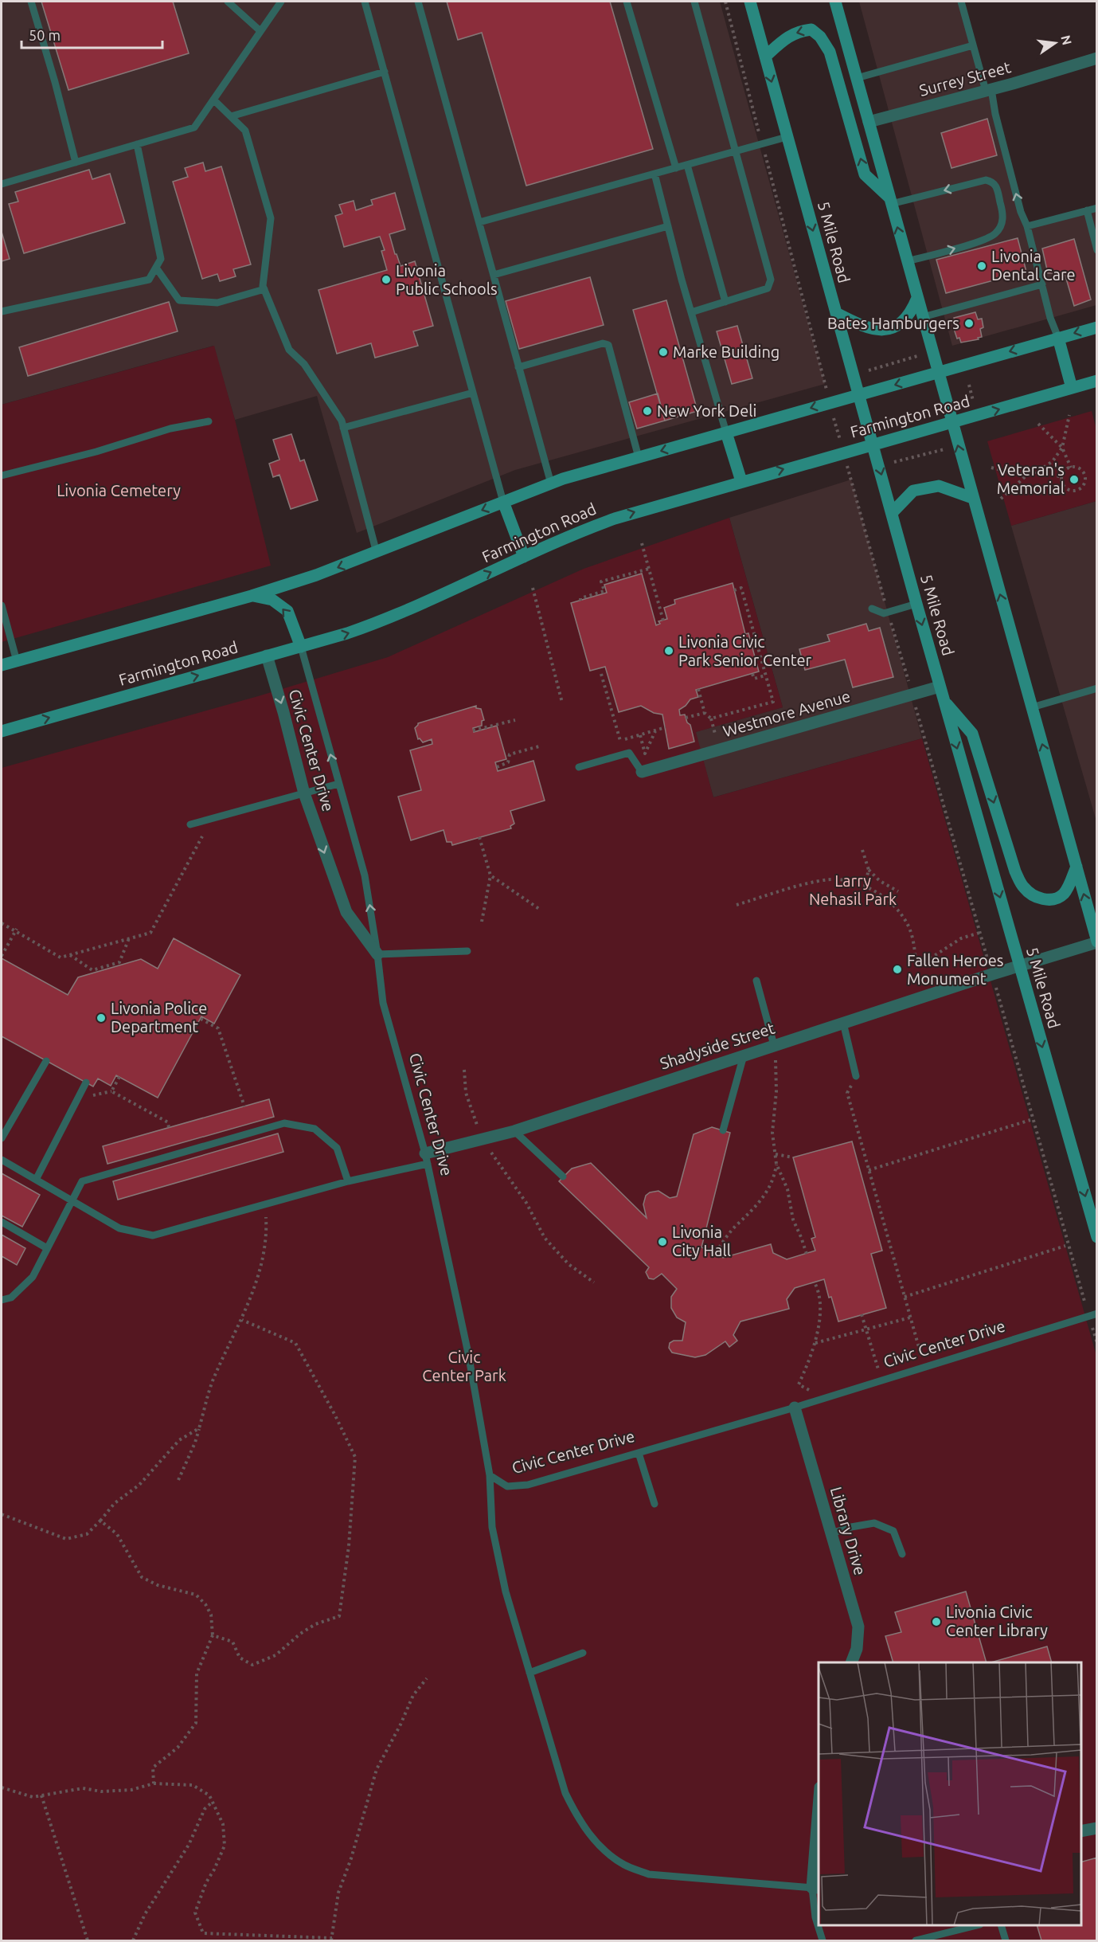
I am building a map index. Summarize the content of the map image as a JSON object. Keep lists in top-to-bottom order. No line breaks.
{"streets":{"main road":["5 Mile Road","Farmington Road"],"street":["Surrey Street","Westmore Avenue","Civic Center Drive","Shadyside Street","Library Drive"]},"crossings":[["5 Mile Road","Farmington Road"],["5 Mile Road","Westmore Avenue"],["5 Mile Road","Shadyside Street"],["Farmington Road","Civic Center Drive"],["Civic Center Drive","Shadyside Street"],["Civic Center Drive","Library Drive"]],"parks":["Livonia Cemetery","Larry Nehasil Park","Civic Center Park"],"places":["Livonia Dental Care","Livonia Public Schools","Bates Hamburgers","Marke Building","New York Deli","Veteran's Memorial","Livonia Civic Park Senior Center","Fallen Heroes Monument","Livonia Police Department","Livonia City Hall","Livonia Civic Center Library"],"scale_bar":"50 m","north":"right"}
